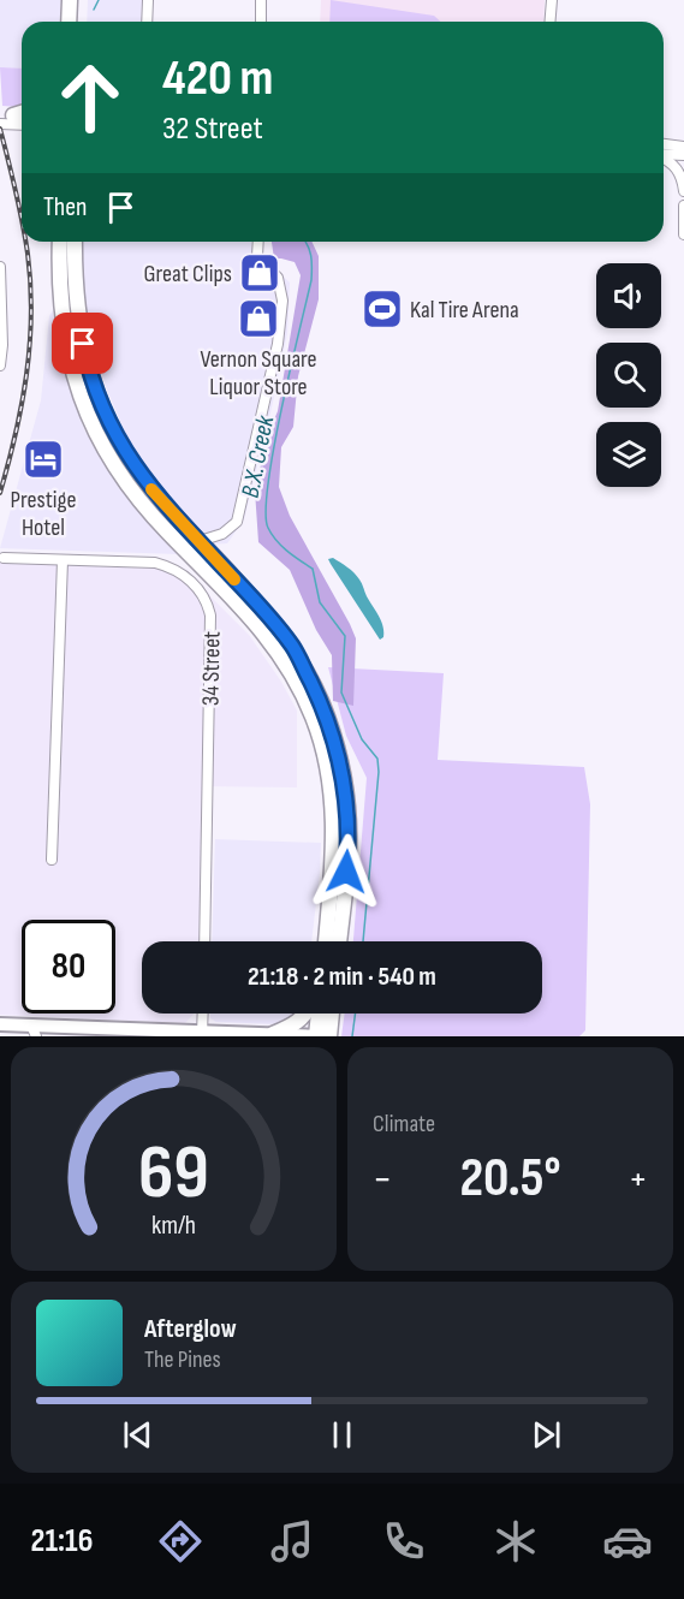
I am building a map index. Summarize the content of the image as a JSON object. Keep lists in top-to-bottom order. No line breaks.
{"streets":{"street":["34 Street"]},"water":["B.X. Creek"],"places":{"shop":["Great Clips","Vernon Square Liquor Store"],"sports":["Kal Tire Arena"],"hotel":["Prestige Hotel"]},"page":{"turn":["420 m","32 Street"],"then":"Then","limit":"80","trip":"21:18 · 2 min · 540 m","tile":"Climate","heat":["−","20.5°","+"],"song":["Afterglow","The Pines"],"tabs":"21:16","gauge":["69","km/h"]}}
